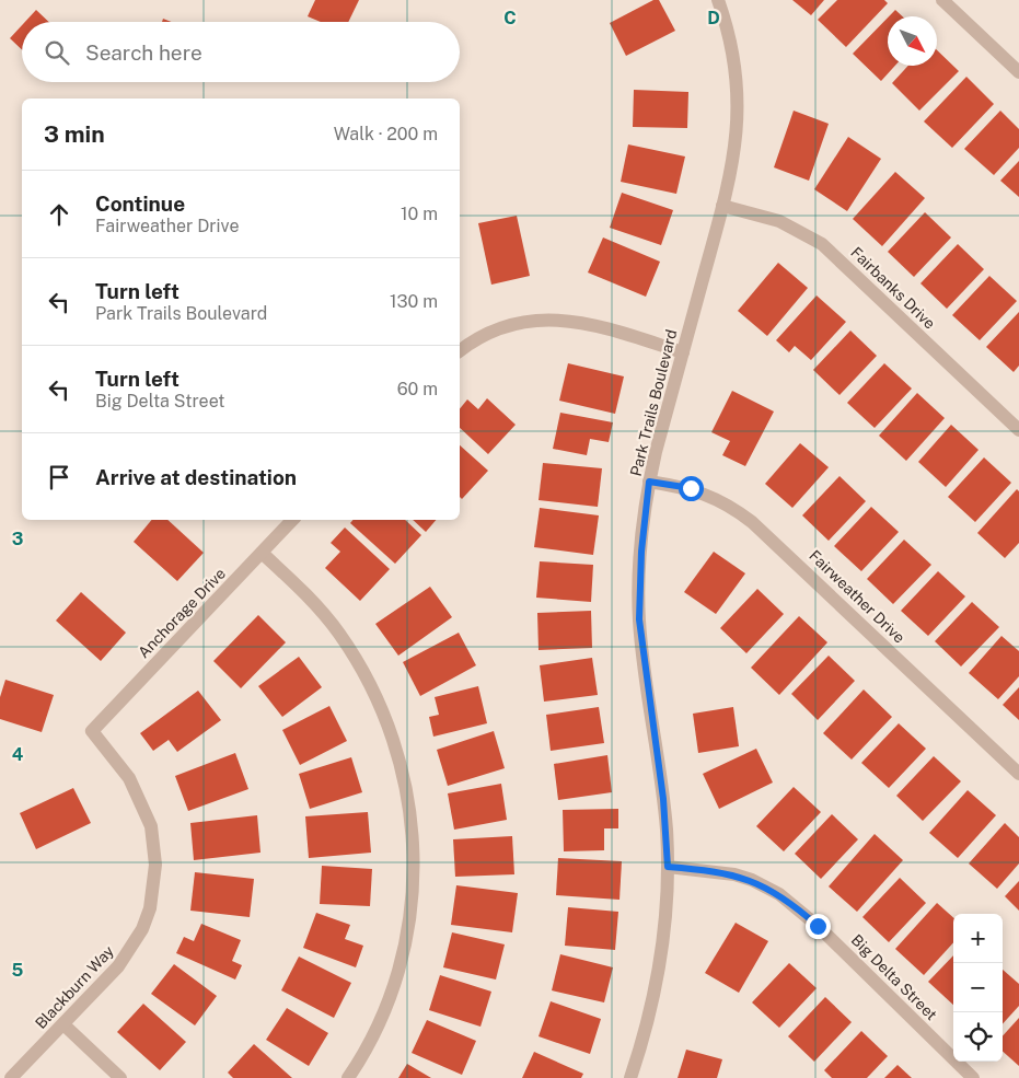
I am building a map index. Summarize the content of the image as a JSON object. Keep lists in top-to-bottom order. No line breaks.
{"streets":{"street":["Fairbanks Drive","Park Trails Boulevard","Fairweather Drive","Anchorage Drive","Big Delta Street","Blackburn Way"]},"crossings":[["Fairbanks Drive","Park Trails Boulevard"],["Park Trails Boulevard","Fairweather Drive"],["Park Trails Boulevard","Big Delta Street"],["Anchorage Drive","Blackburn Way"]],"north":"bottom right","page":{"search":"Search here","heading":["3 min","Walk · 200 m"],"list":[["Continue","Fairweather Drive","10 m"],["Turn left","Park Trails Boulevard","130 m"],["Turn left","Big Delta Street","60 m"],"Arrive at destination"],"map_buttons":["+","−"]},"grid":{"columns":["C","D"],"rows":["3","4","5"]}}
